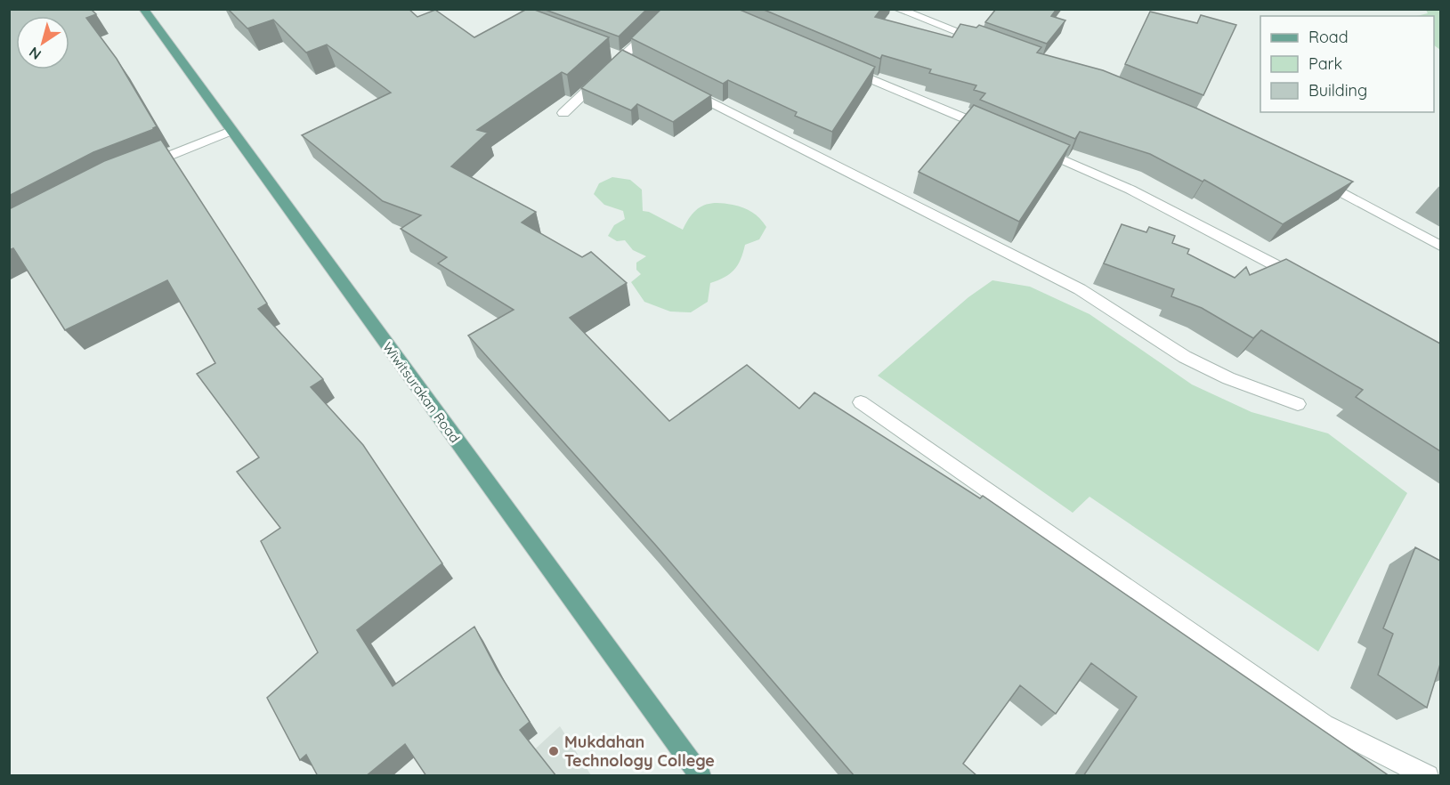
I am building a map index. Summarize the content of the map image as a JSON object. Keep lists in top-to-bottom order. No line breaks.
{"streets":{"main road":["Wiwitsurakan Road"]},"places":["Mukdahan Technology College"],"legend":["Road","Park","Building"],"north":"bottom left"}
